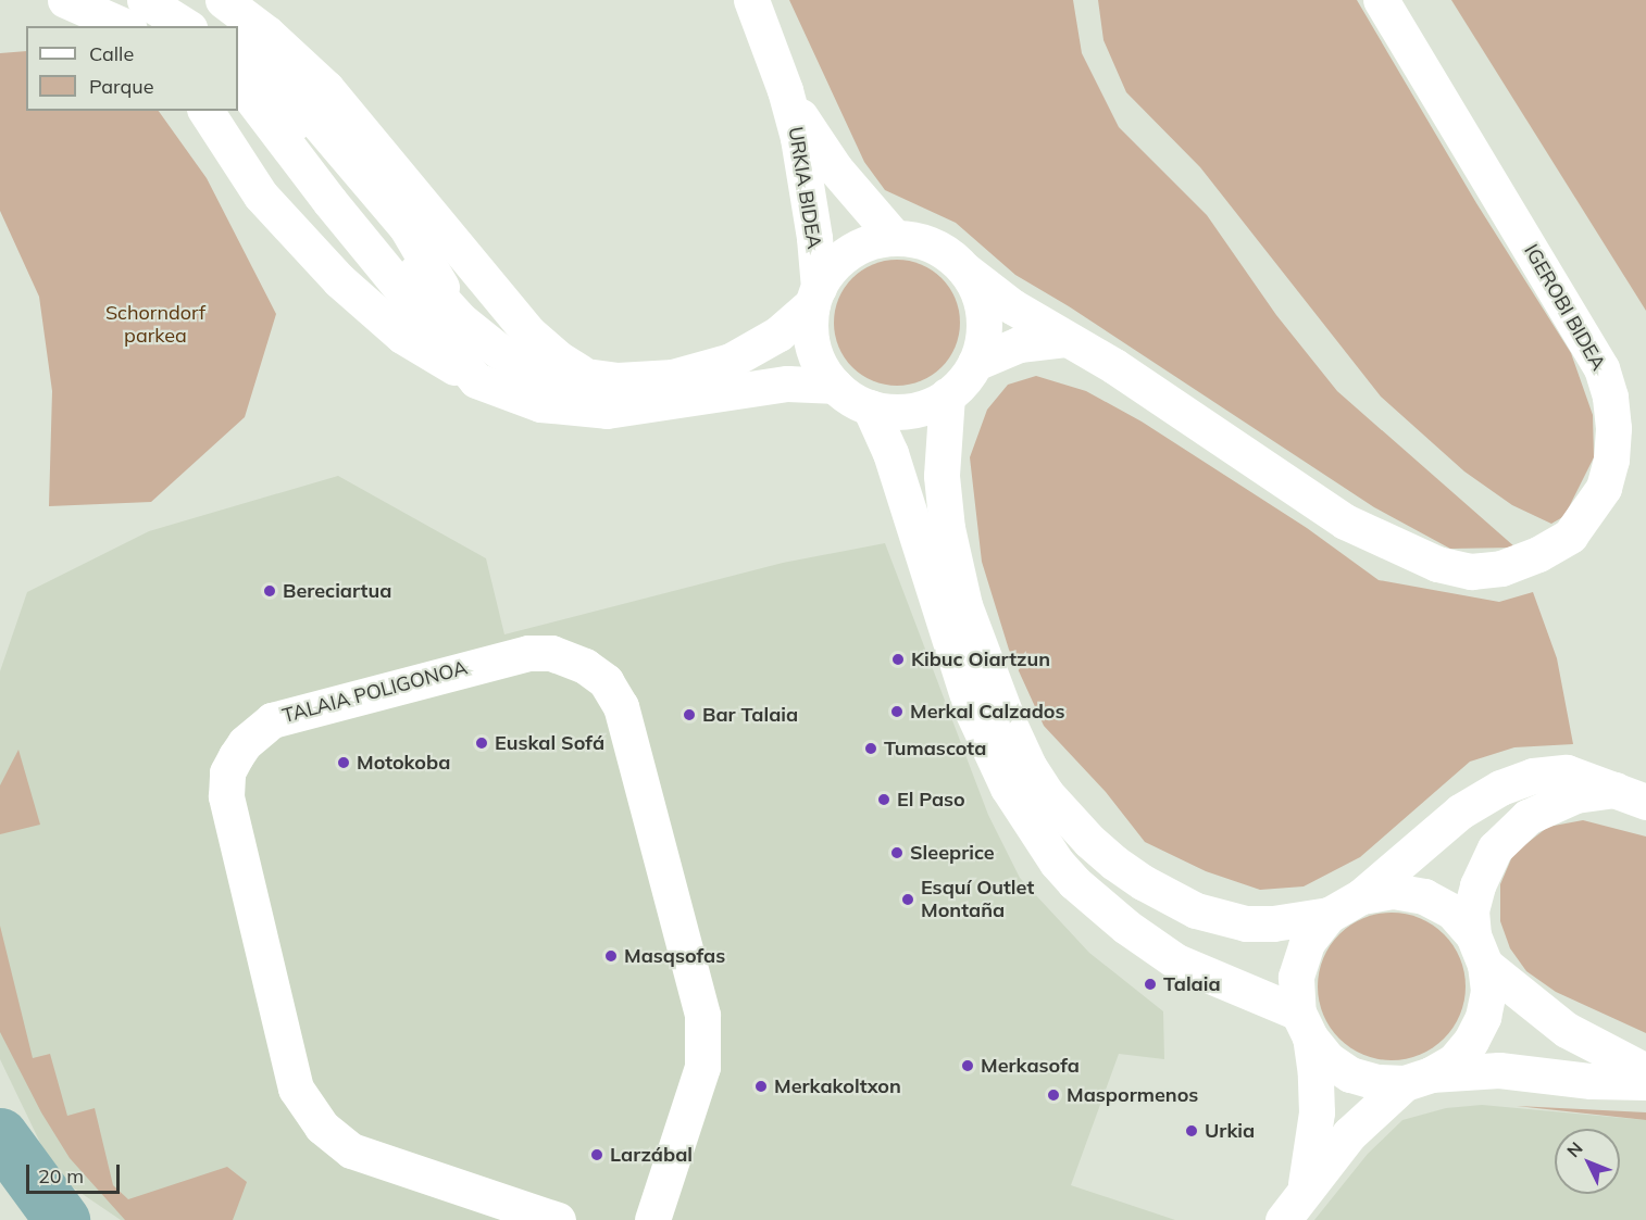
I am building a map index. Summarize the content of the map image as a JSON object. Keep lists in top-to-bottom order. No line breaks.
{"streets":{"main road":["URKIA BIDEA","IGEROBI BIDEA","TALAIA POLIGONOA"]},"crossings":[["URKIA BIDEA","IGEROBI BIDEA"]],"parks":["Schorndorf parkea"],"places":["Bereciartua","Kibuc Oiartzun","Merkal Calzados","Bar Talaia","Euskal Sofá","Tumascota","Motokoba","El Paso","Sleeprice","Esquí Outlet Montaña","Masqsofas","Talaia","Merkasofa","Merkakoltxon","Maspormenos","Urkia","Larzábal"],"legend":["Calle","Parque"],"scale_bar":"20 m","north":"top left"}
